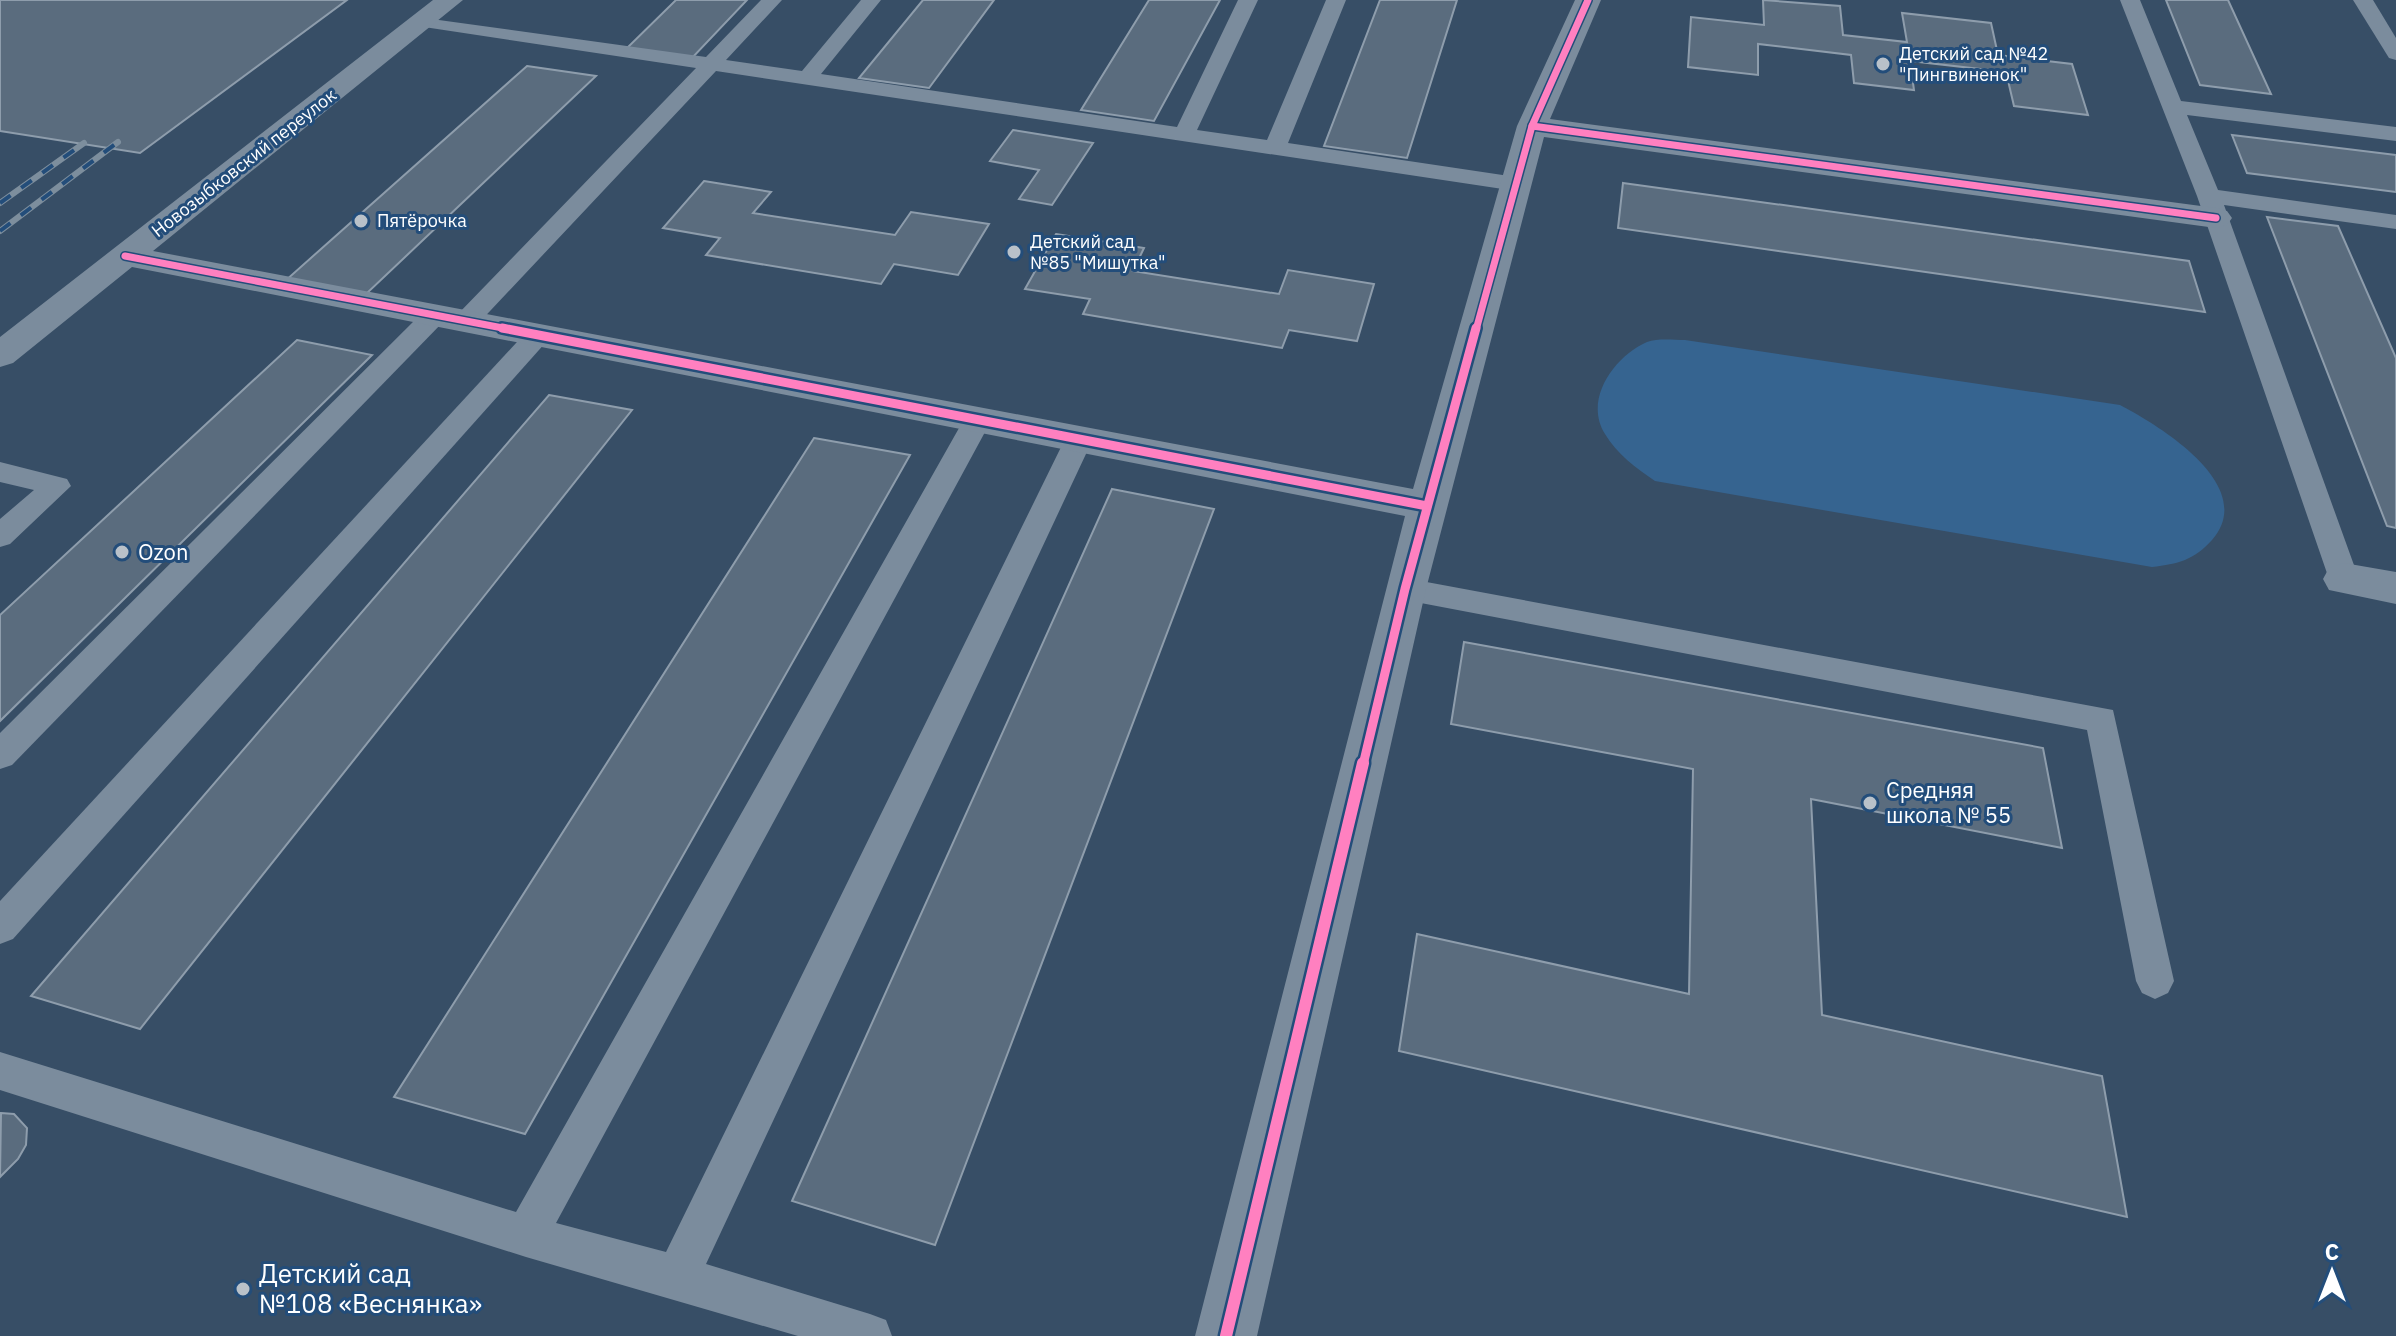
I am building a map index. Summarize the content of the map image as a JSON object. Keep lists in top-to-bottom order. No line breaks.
{"streets":{"street":["Новозыбковский переулок"]},"places":["Детский сад №42 \"Пингвиненок\"","Пятёрочка","Детский сад №85 \"Мишутка\"","Ozon","Средняя школа № 55","Детский сад №108 «Веснянка»"],"north":"top"}
